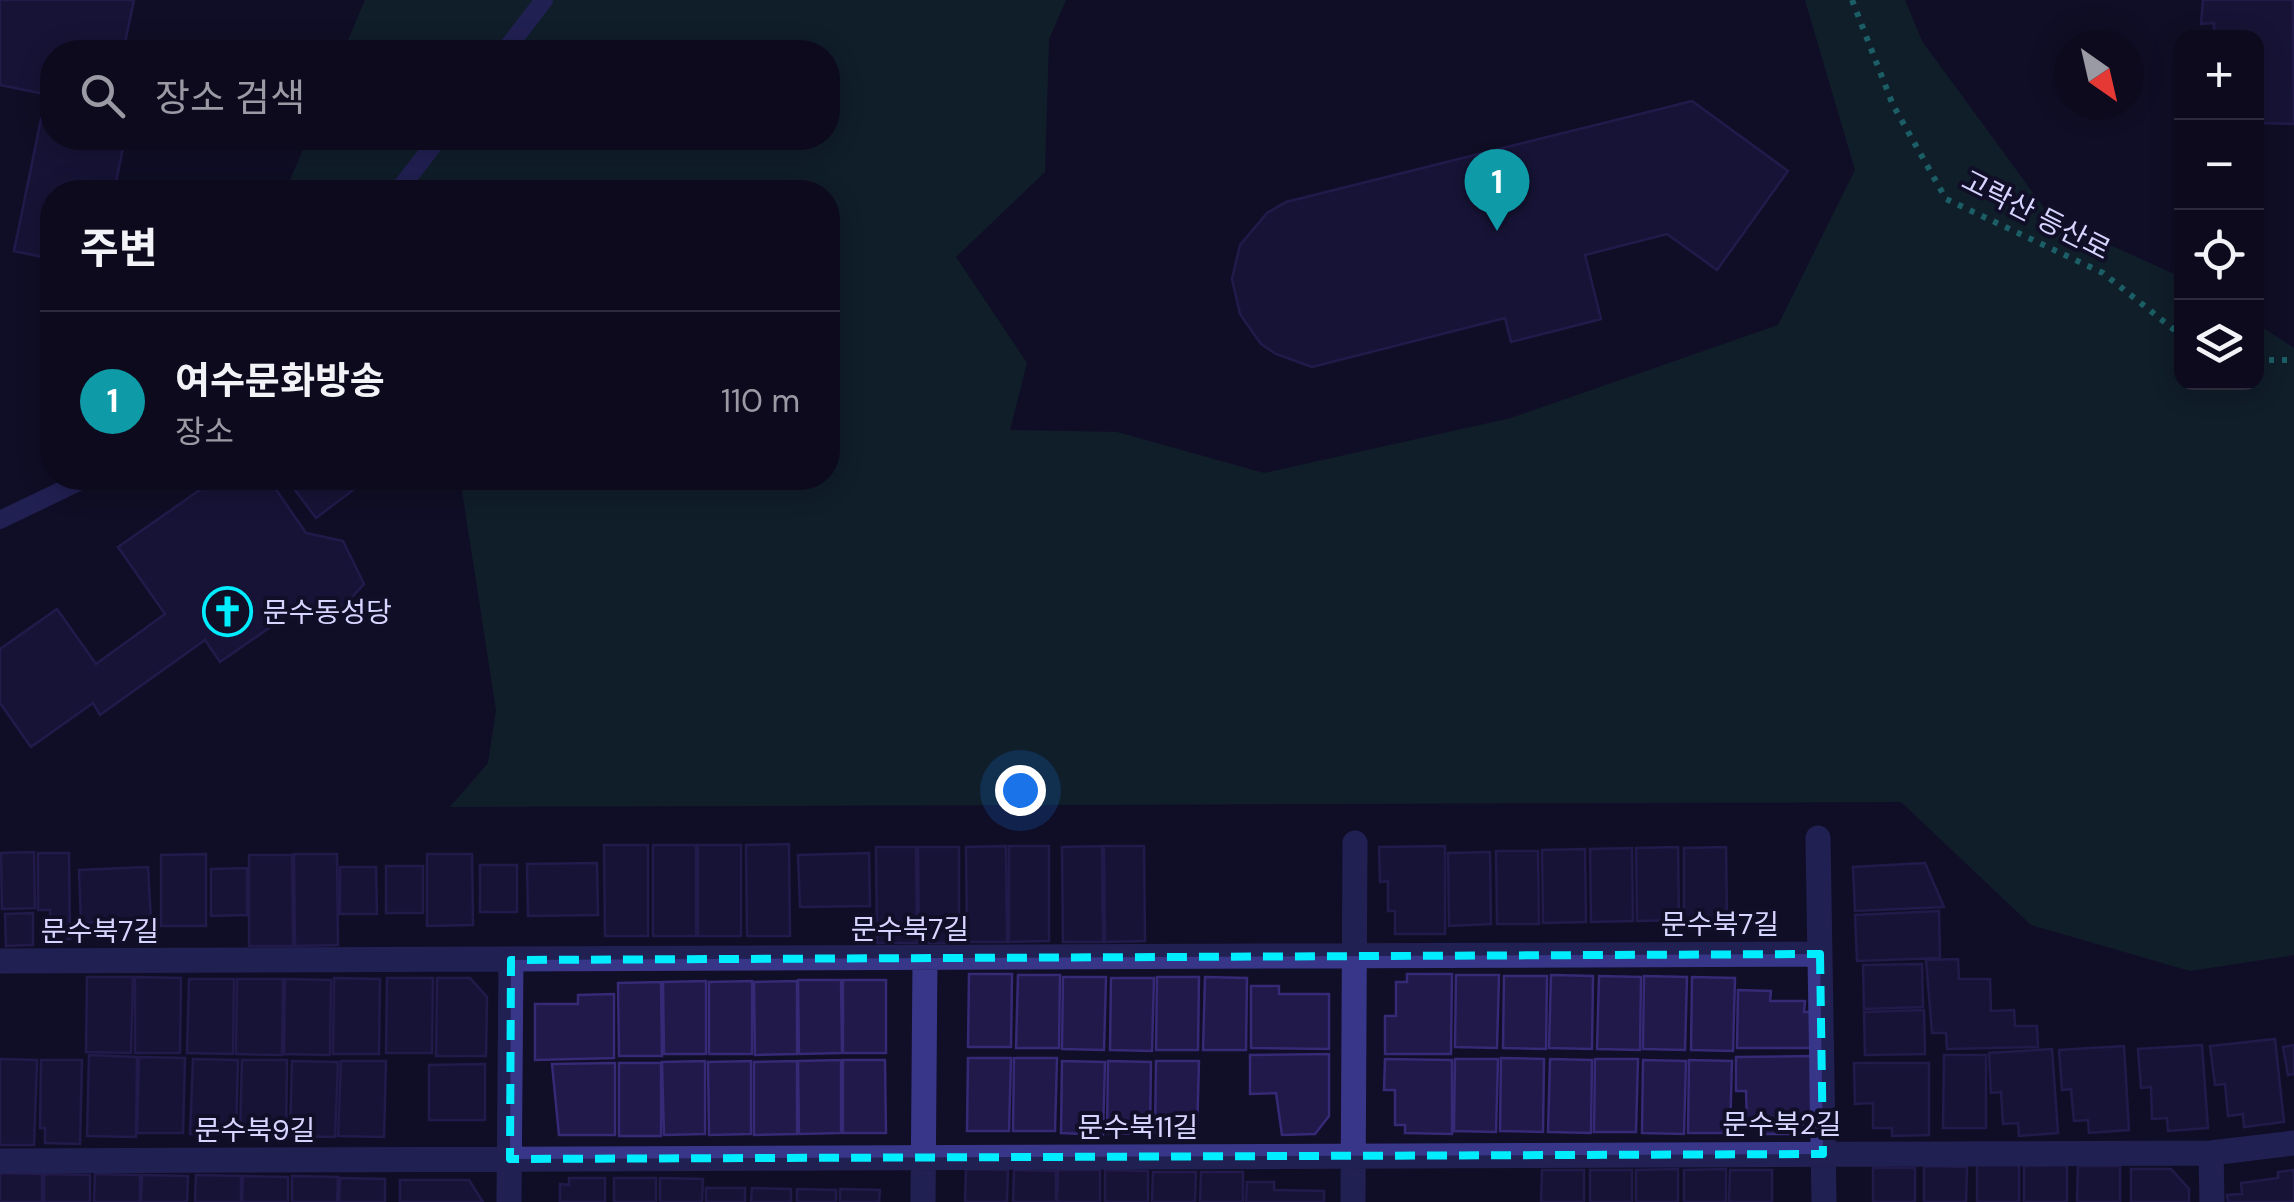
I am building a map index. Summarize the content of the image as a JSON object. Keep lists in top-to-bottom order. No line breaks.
{"streets":{"street":["문수북7길","문수북2길","문수북11길","문수북9길"],"path":["고락산 등산로"]},"crossings":[["문수북7길","문수북2길"],["문수북2길","문수북11길"],["문수북11길","문수북9길"]],"places":{"church":["문수동성당"]},"north":"bottom right","page":{"map_buttons":["+","−"],"search":"장소 검색","pins":"1","heading":"주변","list":[{"mark":"1","name":"여수문화방송","note":"장소","value":"110 m"}]}}
